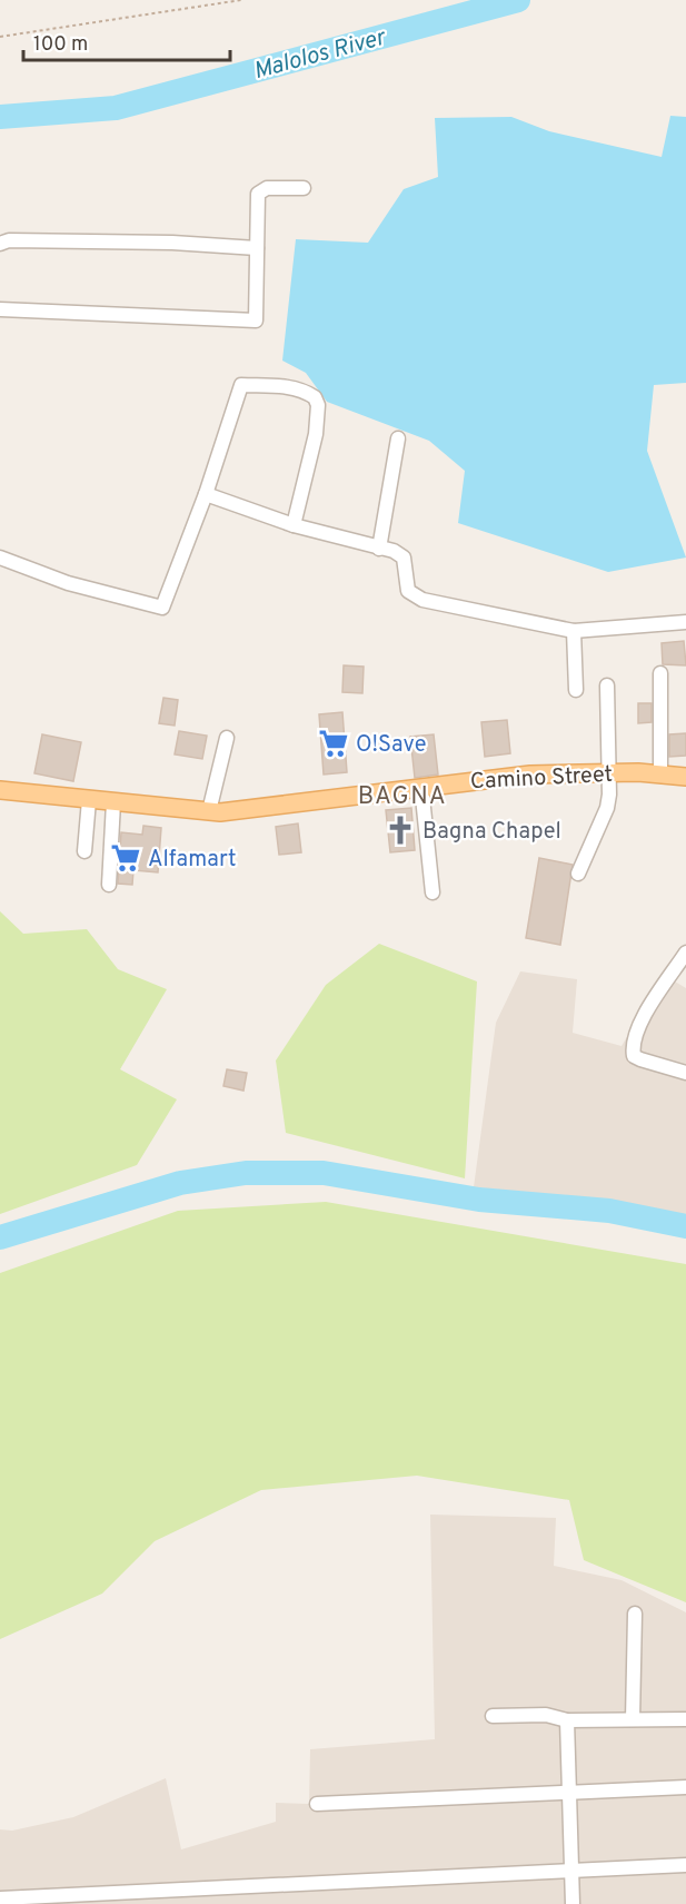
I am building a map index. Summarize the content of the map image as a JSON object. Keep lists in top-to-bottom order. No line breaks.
{"streets":{"main road":["Camino Street"]},"districts":["BAGNA"],"water":["Malolos River"],"places":{"supermarket":["O!Save","Alfamart"],"church":["Bagna Chapel"]},"scale_bar":"100 m"}
